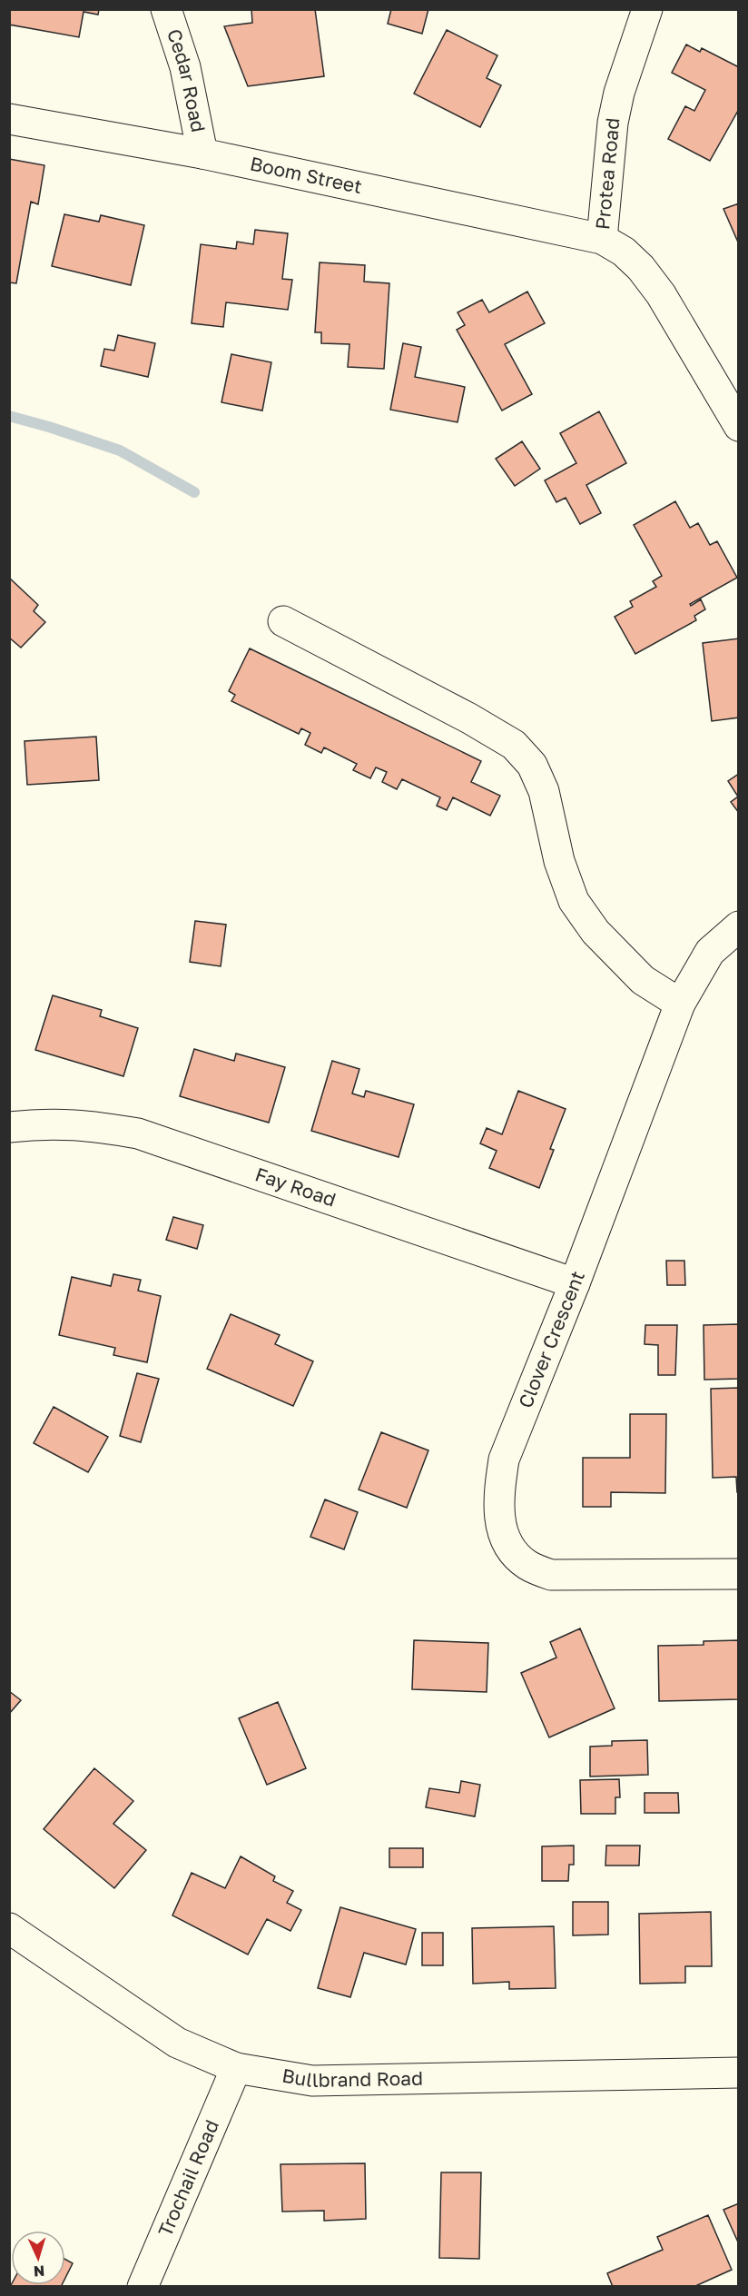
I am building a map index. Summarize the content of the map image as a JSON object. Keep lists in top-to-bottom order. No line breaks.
{"streets":{"street":["Cedar Road","Protea Road","Boom Street","Fay Road","Clover Crescent","Bullbrand Road","Trochail Road"]},"crossings":[["Cedar Road","Boom Street"],["Protea Road","Boom Street"],["Fay Road","Clover Crescent"],["Bullbrand Road","Trochail Road"]],"north":"bottom"}
